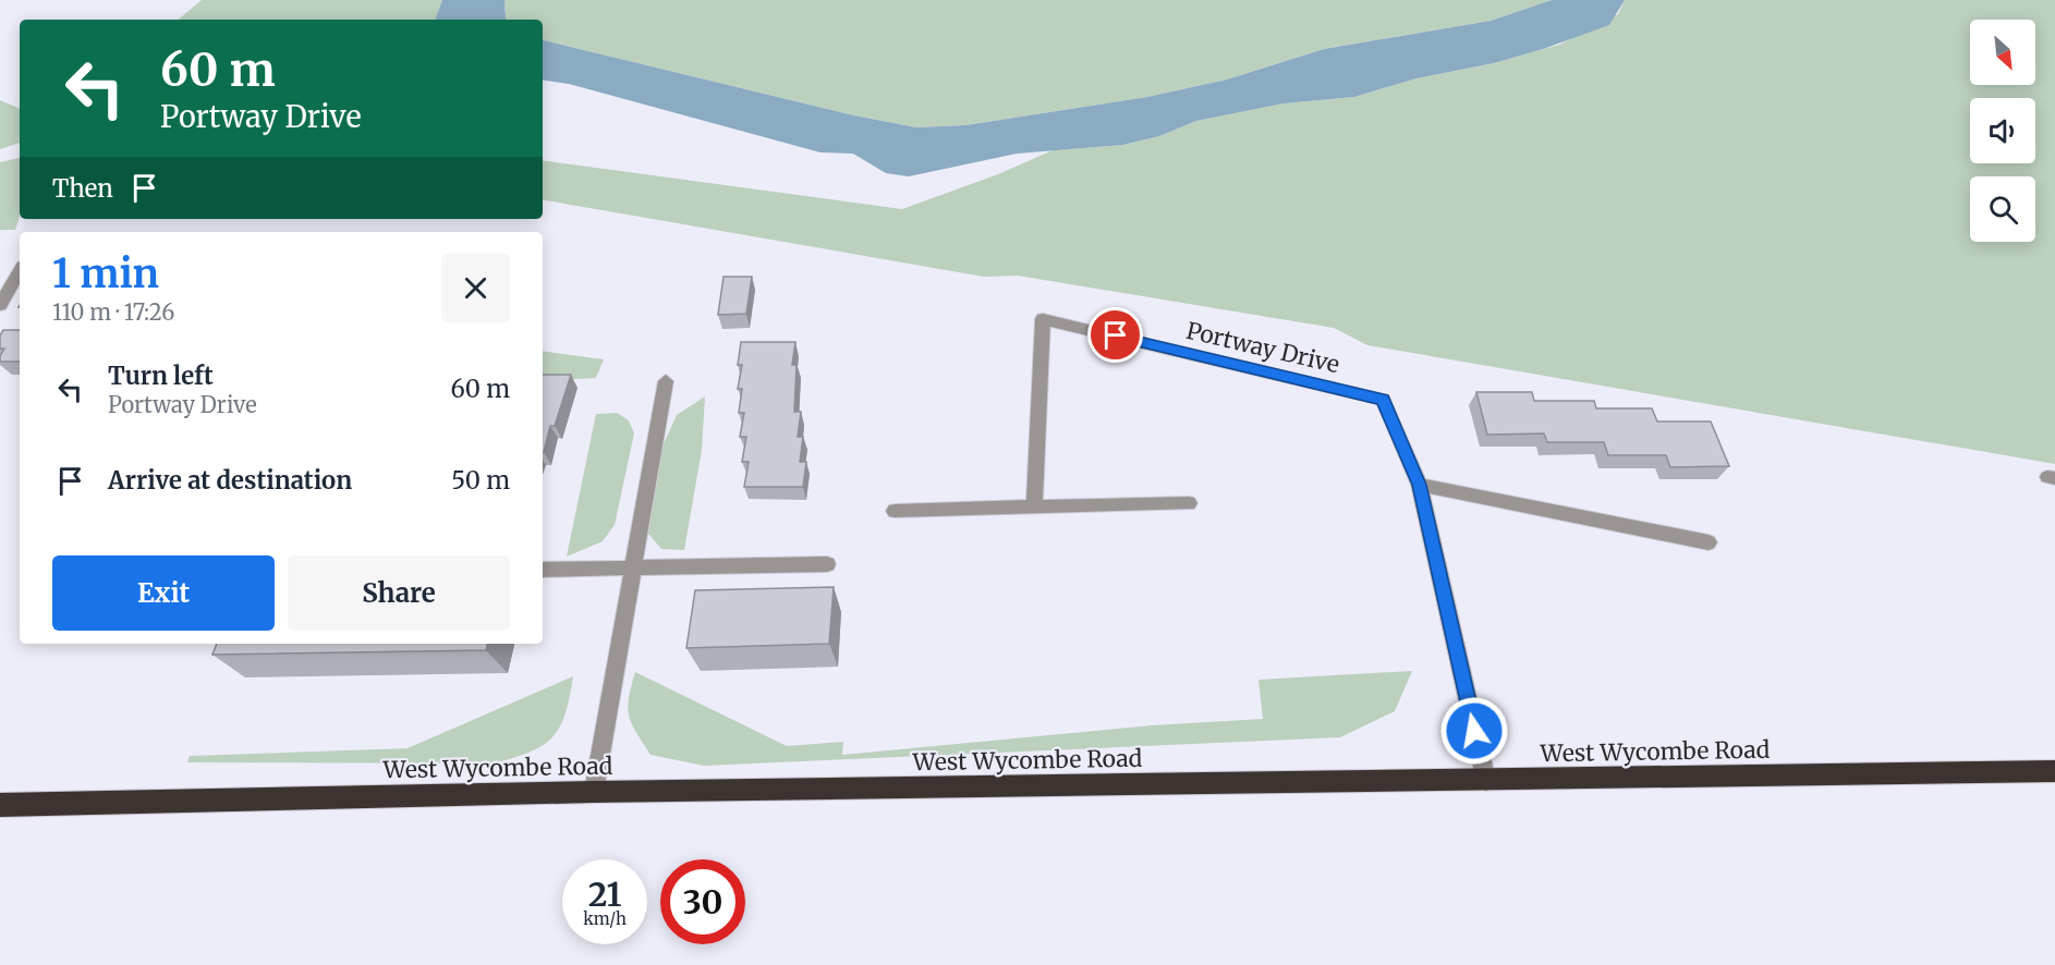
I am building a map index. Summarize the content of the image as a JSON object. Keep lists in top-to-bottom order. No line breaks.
{"streets":{"highway":["West Wycombe Road"],"street":["Portway Drive"]},"crossings":[["Portway Drive","West Wycombe Road"]],"north":"bottom right","page":{"turn":["60 m","Portway Drive"],"then":"Then","heading":["1 min","110 m · 17:26"],"list":[{"name":"Turn left","note":"Portway Drive","value":"60 m"},{"name":"Arrive at destination","value":"50 m"}],"buttons":["Exit","Share"],"speed":"21 km/h","limit":"30"}}
